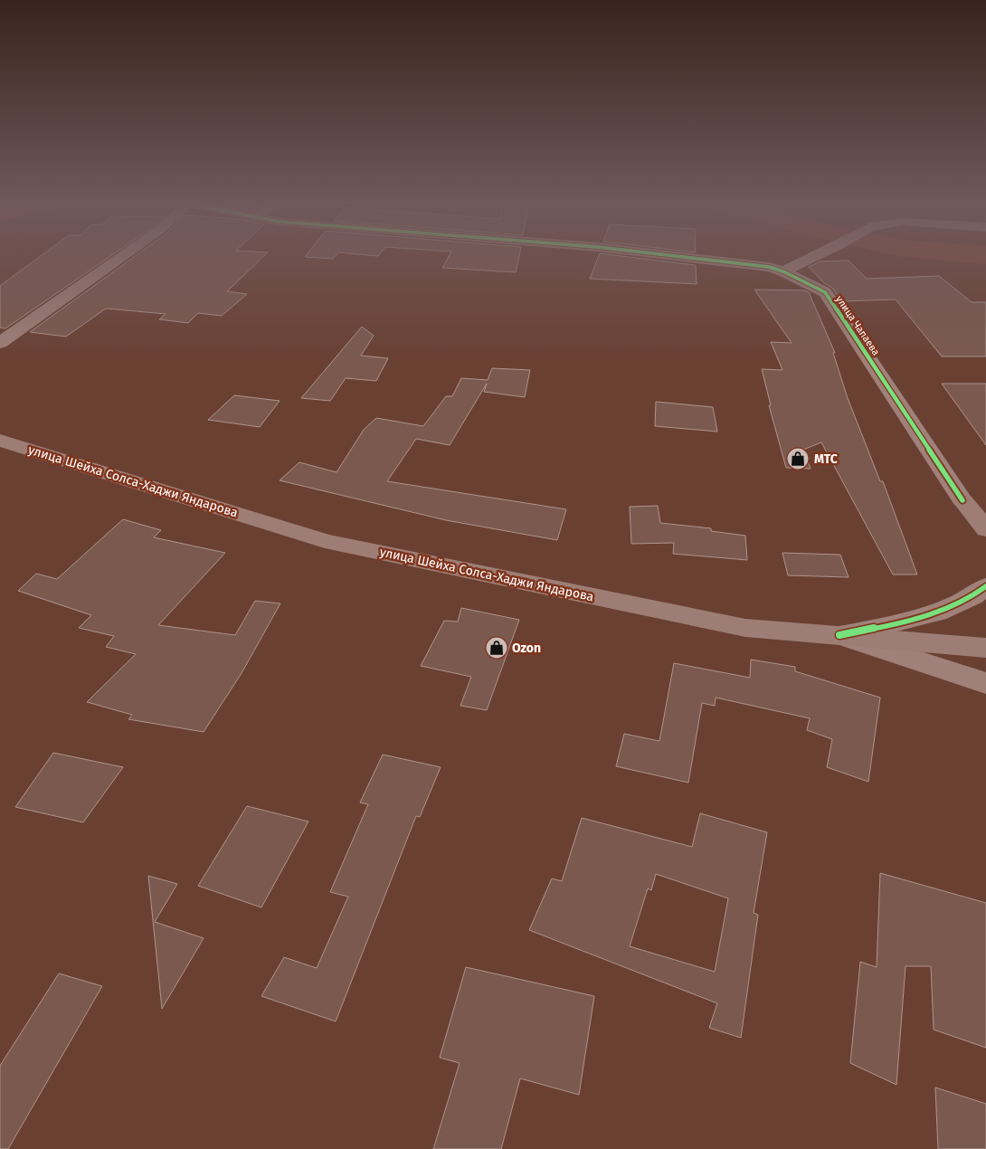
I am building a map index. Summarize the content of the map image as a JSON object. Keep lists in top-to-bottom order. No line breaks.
{"streets":{"main road":["улица Шейха Солса-Хаджи Яндарова"],"street":["улица Чапаева"]},"places":{"shop":["МТС","Ozon"]}}
